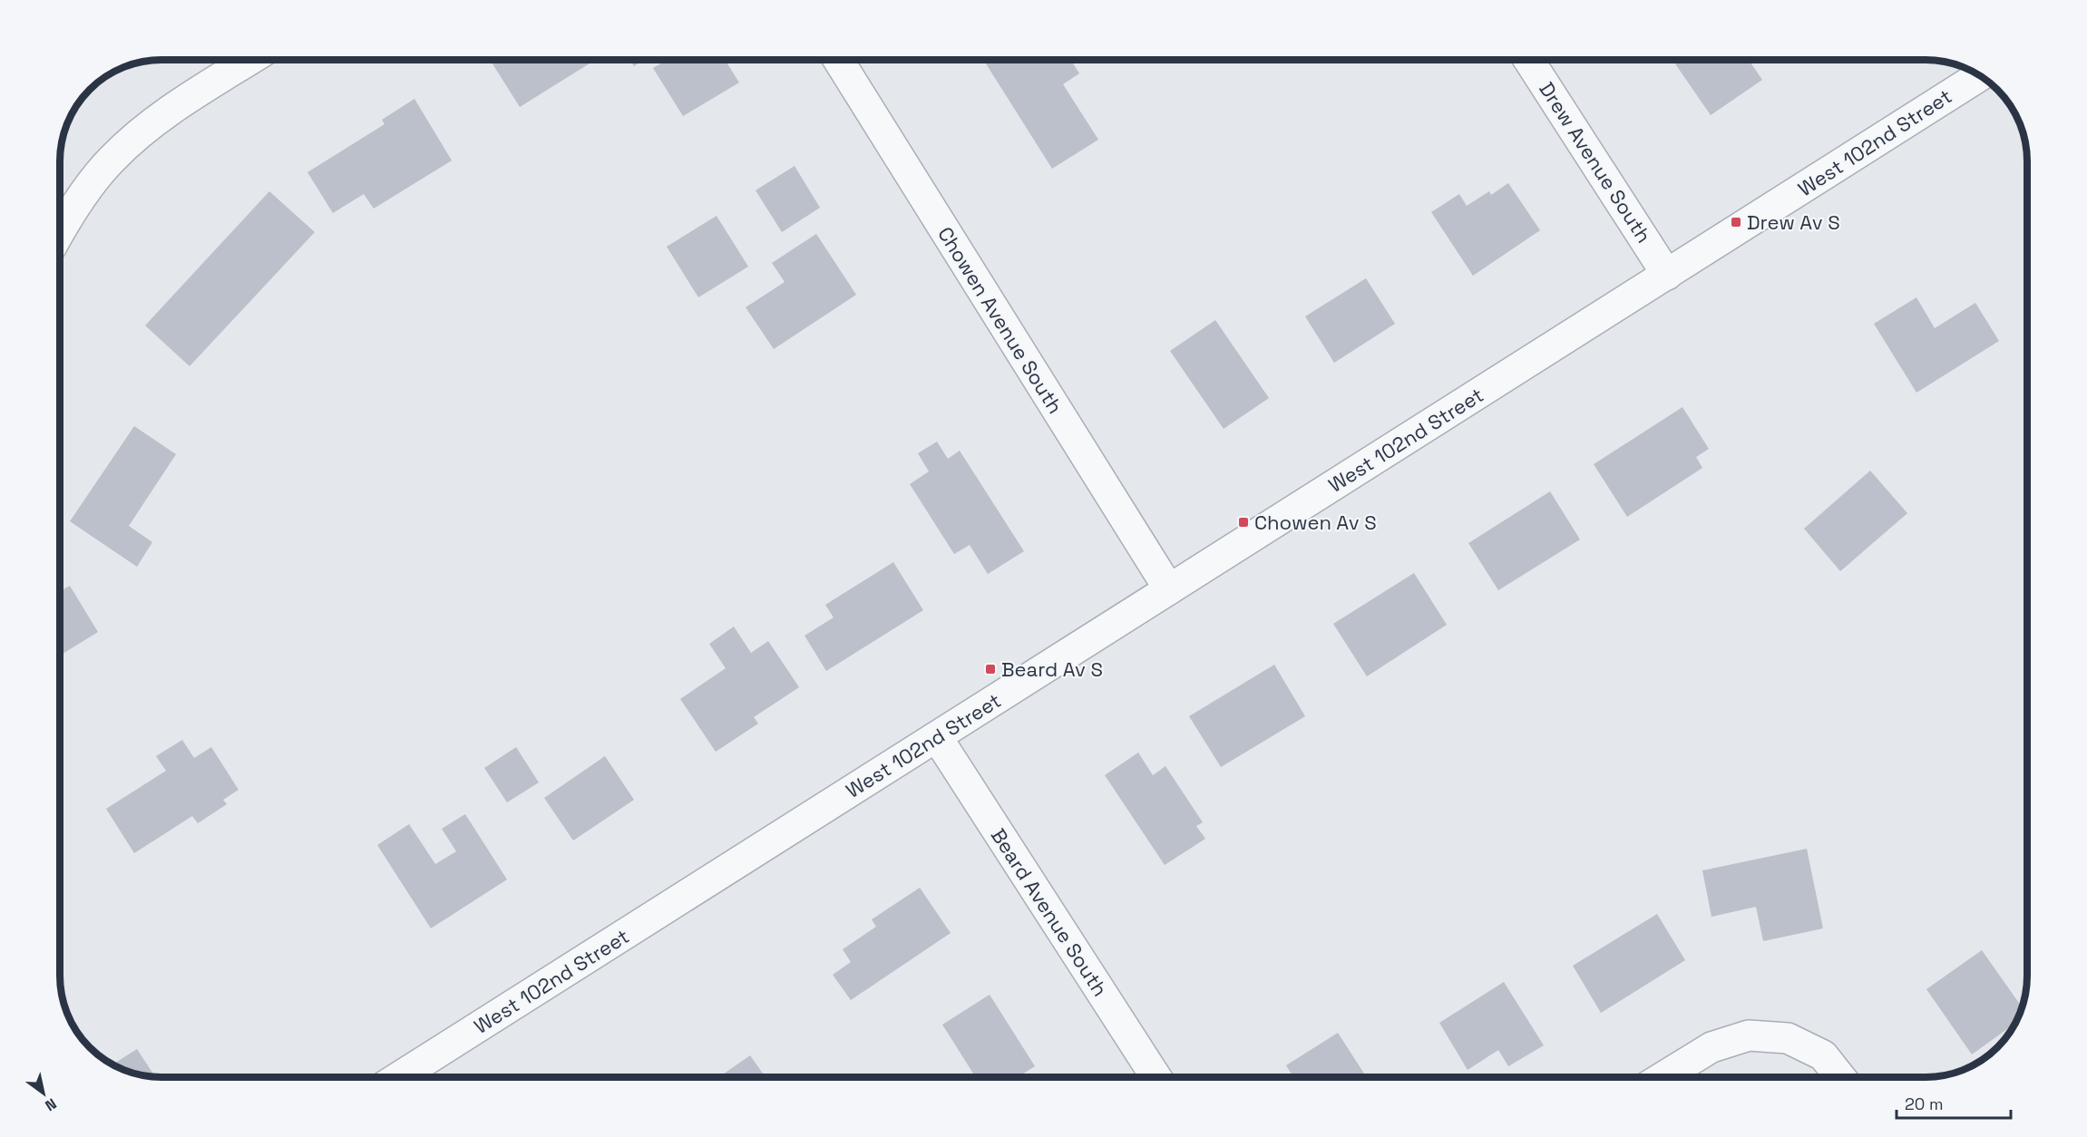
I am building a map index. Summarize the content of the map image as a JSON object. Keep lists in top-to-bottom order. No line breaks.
{"streets":{"street":["West 102nd Street","Drew Avenue South","Chowen Avenue South","Beard Avenue South"]},"crossings":[["West 102nd Street","Drew Avenue South"],["West 102nd Street","Chowen Avenue South"],["West 102nd Street","Beard Avenue South"]],"places":{"transit":["Drew Av S","Chowen Av S","Beard Av S"]},"scale_bar":"20 m","north":"bottom right"}
